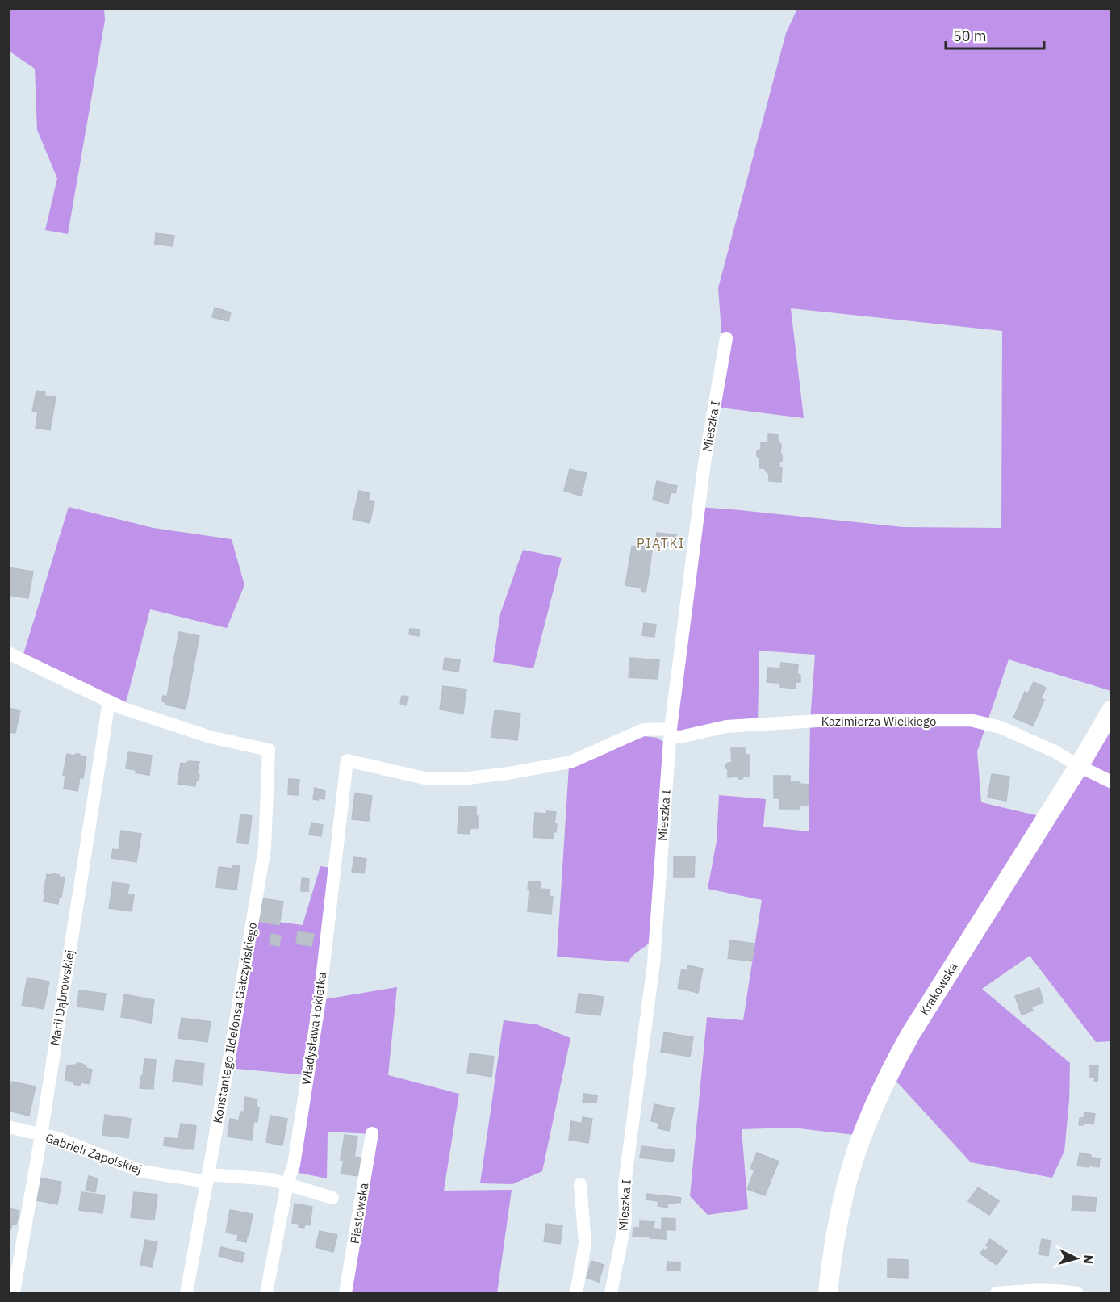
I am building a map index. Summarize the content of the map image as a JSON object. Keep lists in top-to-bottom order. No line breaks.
{"streets":{"main road":["Krakowska"],"street":["Mieszka I","Kazimierza Wielkiego","Marii Dąbrowskiej","Konstantego Ildefonsa Gałczyńskiego","Władysława Łokietka","Gabrieli Zapolskiej","Piastowska"]},"crossings":[["Mieszka I","Kazimierza Wielkiego"],["Kazimierza Wielkiego","Krakowska"],["Kazimierza Wielkiego","Władysława Łokietka"],["Marii Dąbrowskiej","Konstantego Ildefonsa Gałczyńskiego"],["Marii Dąbrowskiej","Gabrieli Zapolskiej"],["Konstantego Ildefonsa Gałczyńskiego","Gabrieli Zapolskiej"],["Władysława Łokietka","Gabrieli Zapolskiej"]],"districts":["PIĄTKI"],"scale_bar":"50 m","north":"right"}
